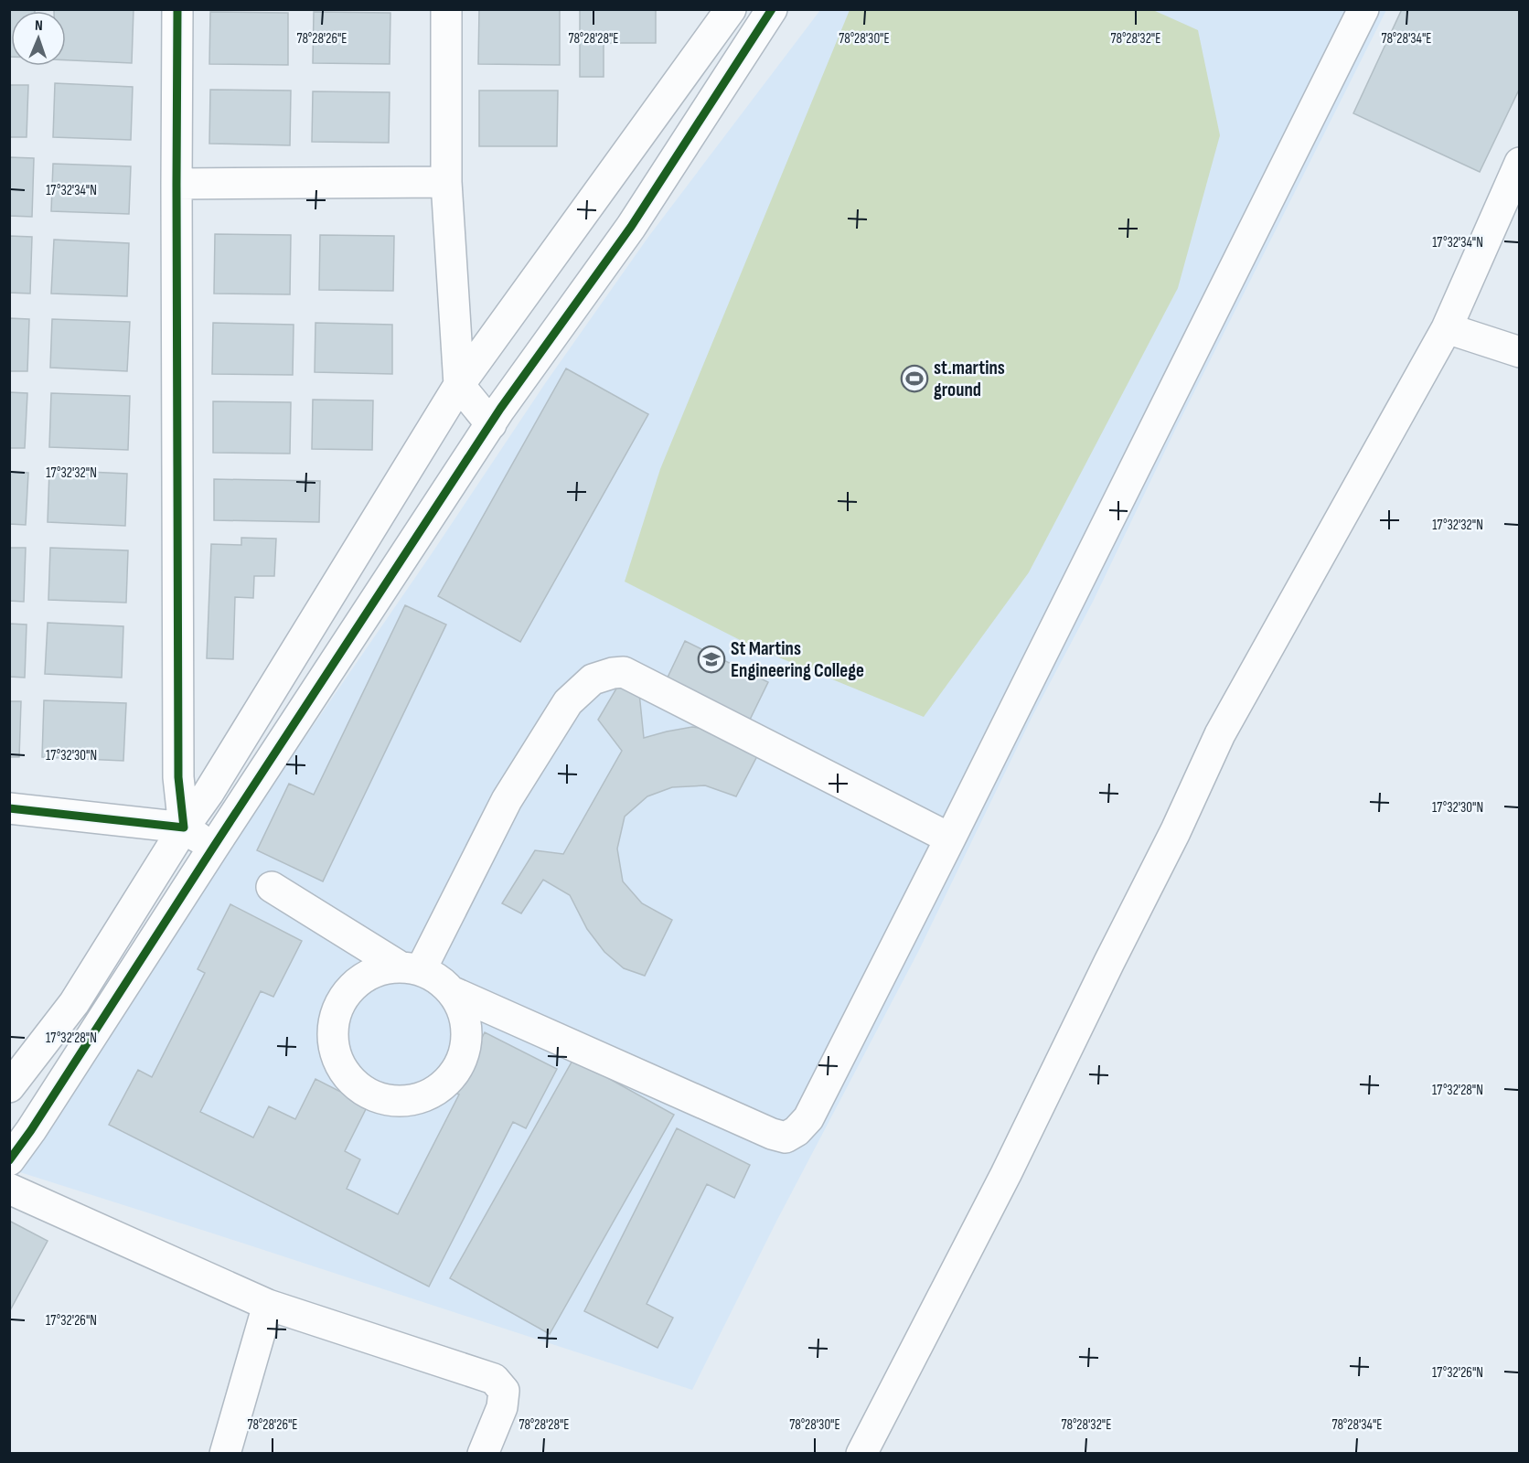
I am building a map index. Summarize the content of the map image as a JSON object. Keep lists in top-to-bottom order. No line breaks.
{"places":{"sports":["st.martins ground"],"school or university":["St Martins Engineering College"]},"north":"top","coordinates":["78°28'26\"E","78°28'28\"E","78°28'30\"E","78°28'32\"E","78°28'34\"E","17°32'34\"N","17°32'32\"N","17°32'30\"N","17°32'28\"N","17°32'26\"N"]}
